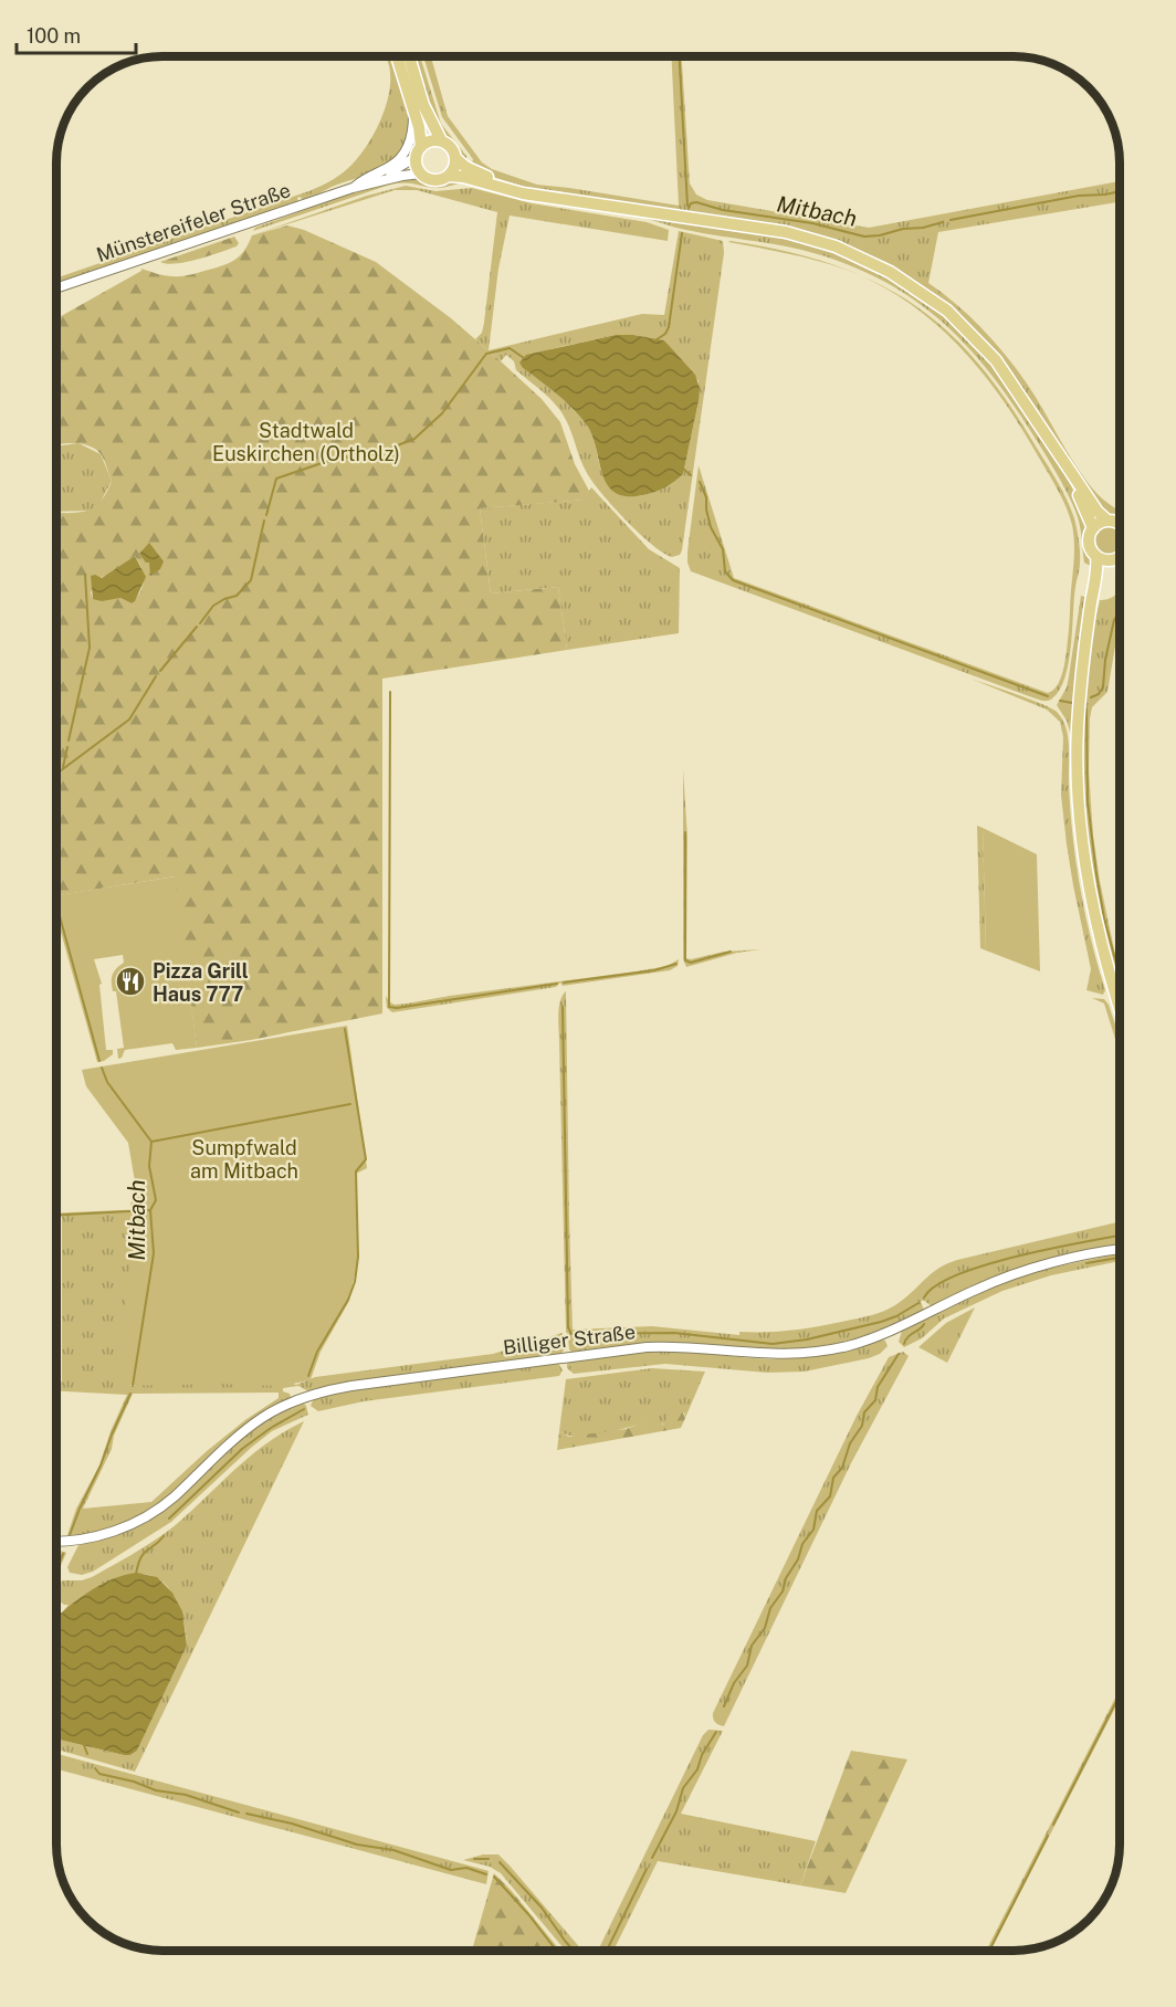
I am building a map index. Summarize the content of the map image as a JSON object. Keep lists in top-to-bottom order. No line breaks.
{"streets":{"street":["Münstereifeler Straße","Billiger Straße"]},"water":["Mitbach"],"parks":["Stadtwald Euskirchen (Ortholz)","Sumpfwald am Mitbach"],"places":{"restaurant":["Pizza Grill Haus 777"]},"scale_bar":"100 m"}
